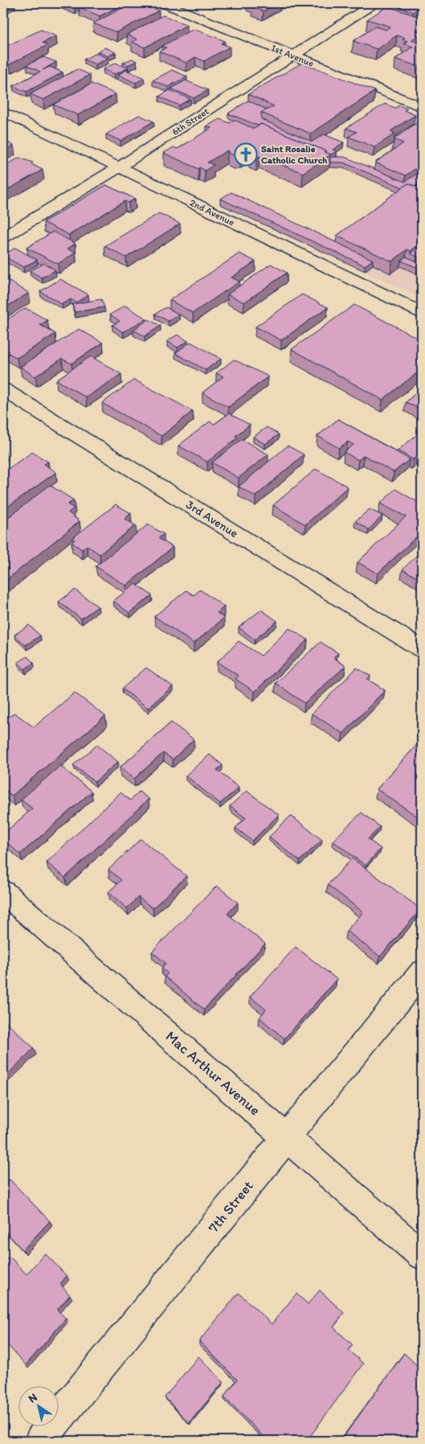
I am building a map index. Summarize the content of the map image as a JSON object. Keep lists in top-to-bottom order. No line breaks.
{"streets":{"street":["1st Avenue","6th Street","2nd Avenue","3rd Avenue","Mac Arthur Avenue","7th Street"]},"crossings":[["1st Avenue","6th Street"],["6th Street","2nd Avenue"],["Mac Arthur Avenue","7th Street"]],"places":{"church":["Saint Rosalie Catholic Church"]},"north":"top left"}
